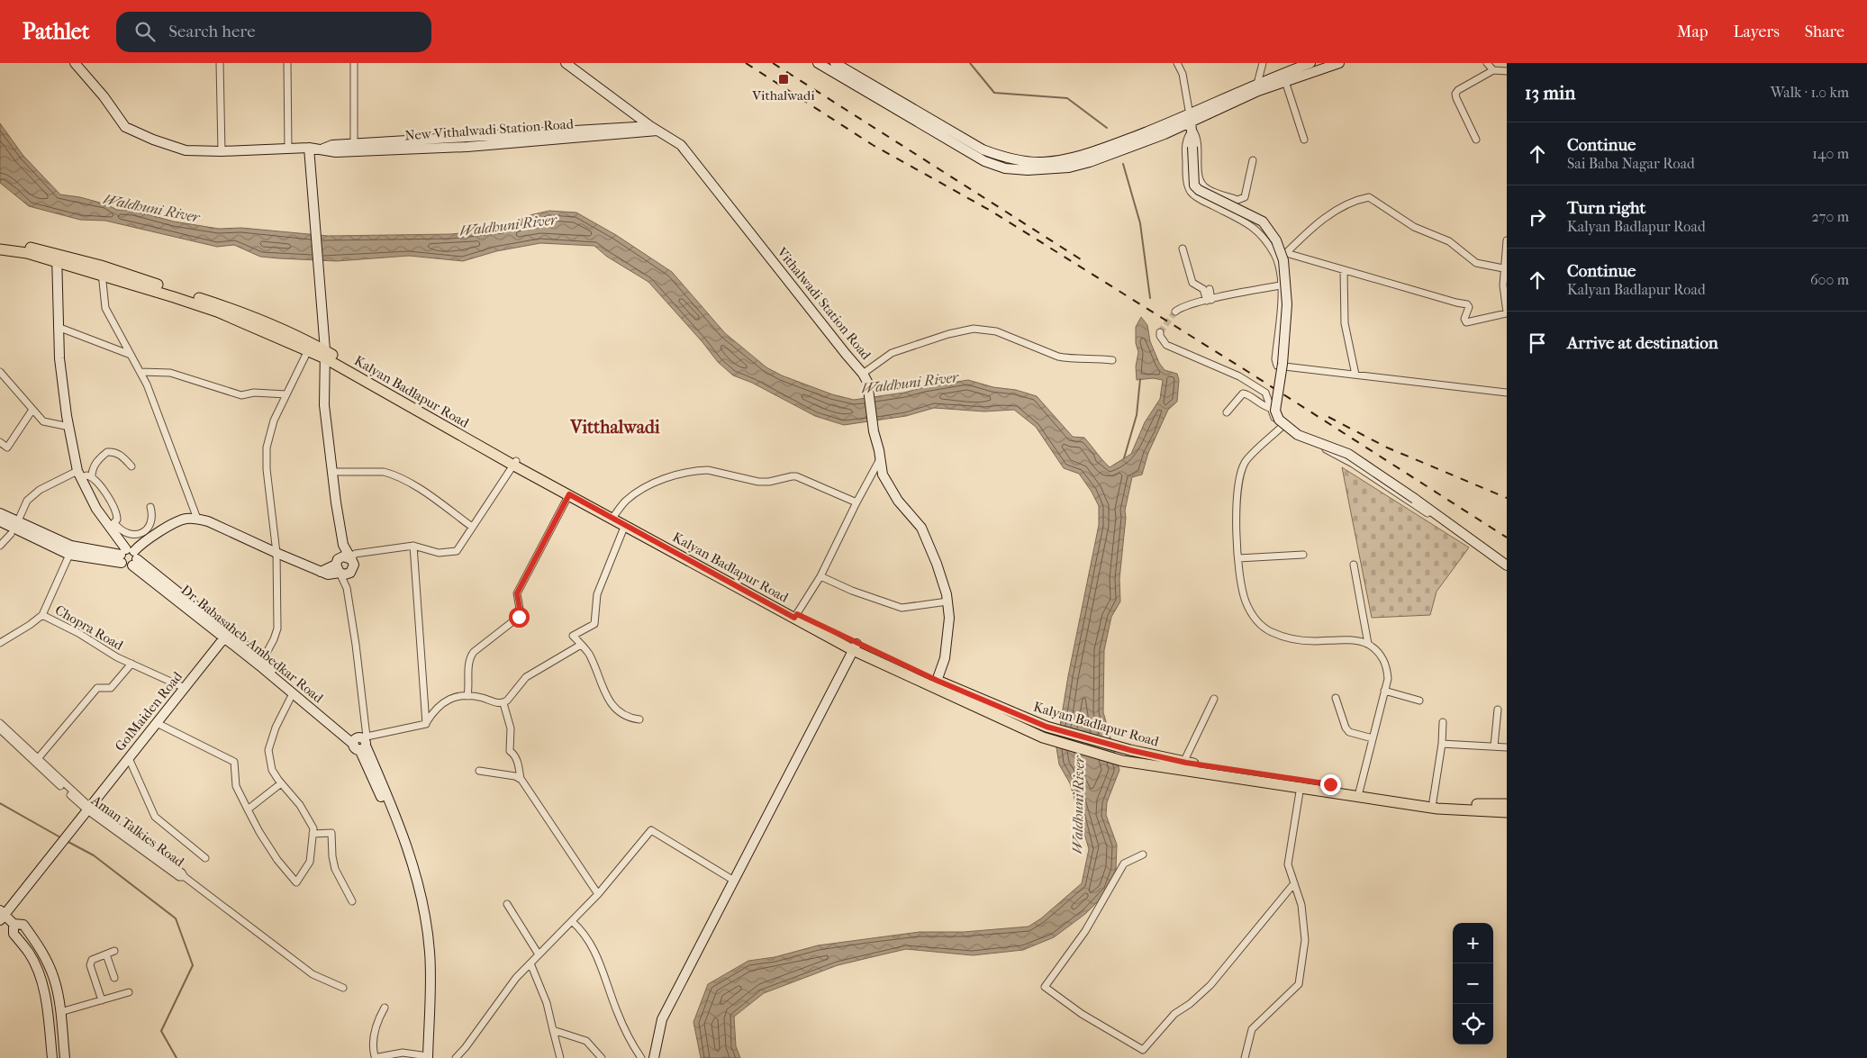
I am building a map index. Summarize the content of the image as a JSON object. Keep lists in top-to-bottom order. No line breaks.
{"streets":{"main road":["Kalyan Badlapur Road"],"street":["New Vithalwadi Station Road","Vithalwadi Station Road","Chopra Road","Dr. Babasaheb Ambedkar Road","GolMaiden Road","Aman Talkies Road"]},"crossings":[["New Vithalwadi Station Road","Vithalwadi Station Road"],["Vithalwadi Station Road","Kalyan Badlapur Road"],["Chopra Road","GolMaiden Road"],["Dr. Babasaheb Ambedkar Road","GolMaiden Road"],["GolMaiden Road","Aman Talkies Road"]],"districts":["Vitthalwadi"],"water":["Waldhuni River"],"places":{"transit":["Vithalwadi"]},"page":{"header":"Pathlet","search":"Search here","nav":["Map","Layers","Share"],"heading":["13 min","Walk · 1.0 km"],"list":[["Continue","Sai Baba Nagar Road","140 m"],["Turn right","Kalyan Badlapur Road","270 m"],["Continue","Kalyan Badlapur Road","600 m"],"Arrive at destination"],"map_buttons":["+","−"]}}
